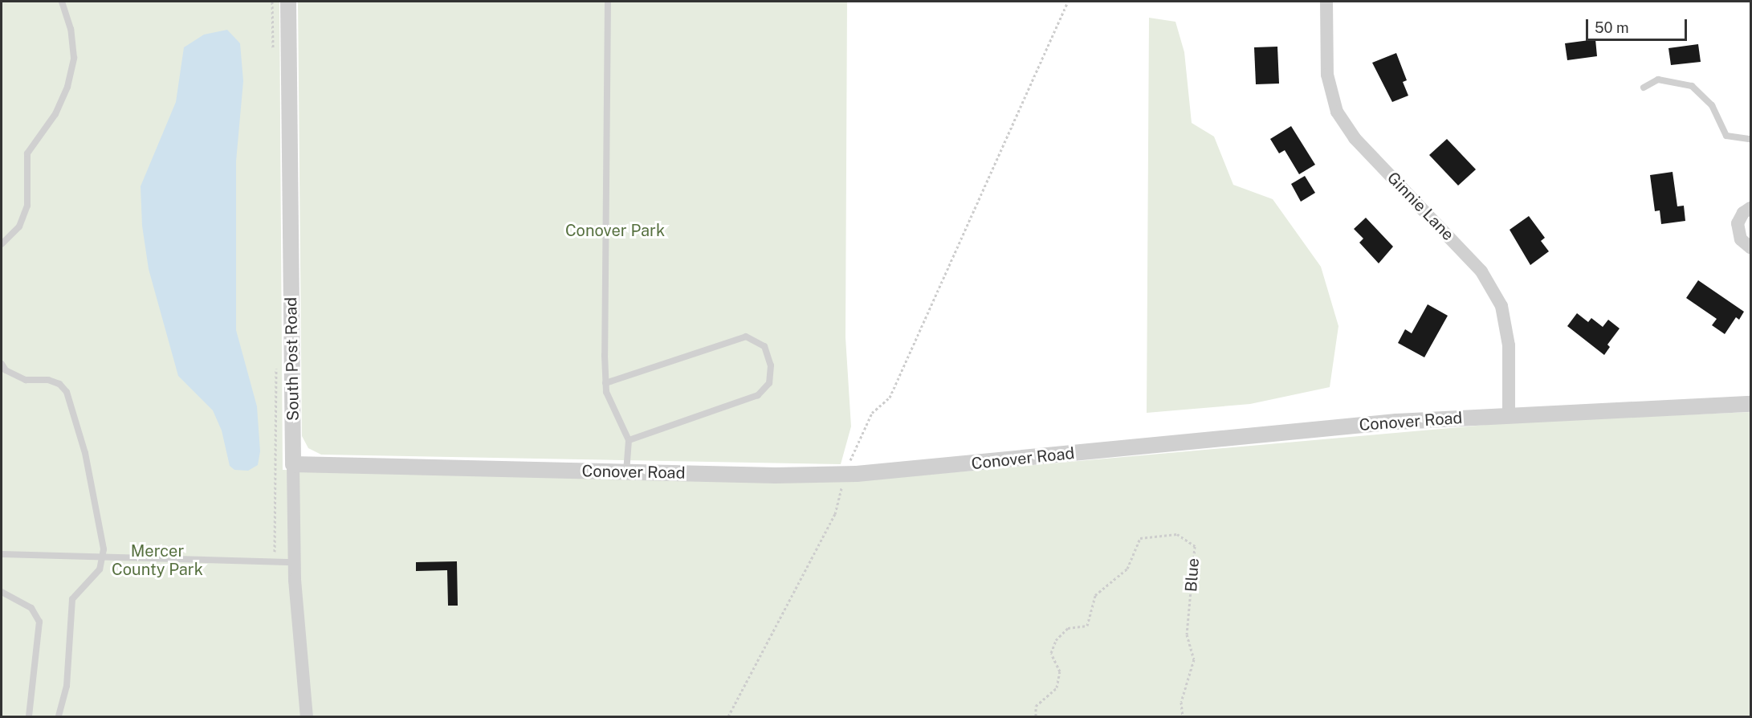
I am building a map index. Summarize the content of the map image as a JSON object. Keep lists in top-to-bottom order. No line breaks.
{"streets":{"street":["Ginnie Lane","South Post Road","Conover Road"],"path":["Blue"]},"crossings":[["Ginnie Lane","Conover Road"],["South Post Road","Conover Road"]],"parks":["Conover Park","Mercer County Park"],"scale_bar":"50 m"}
